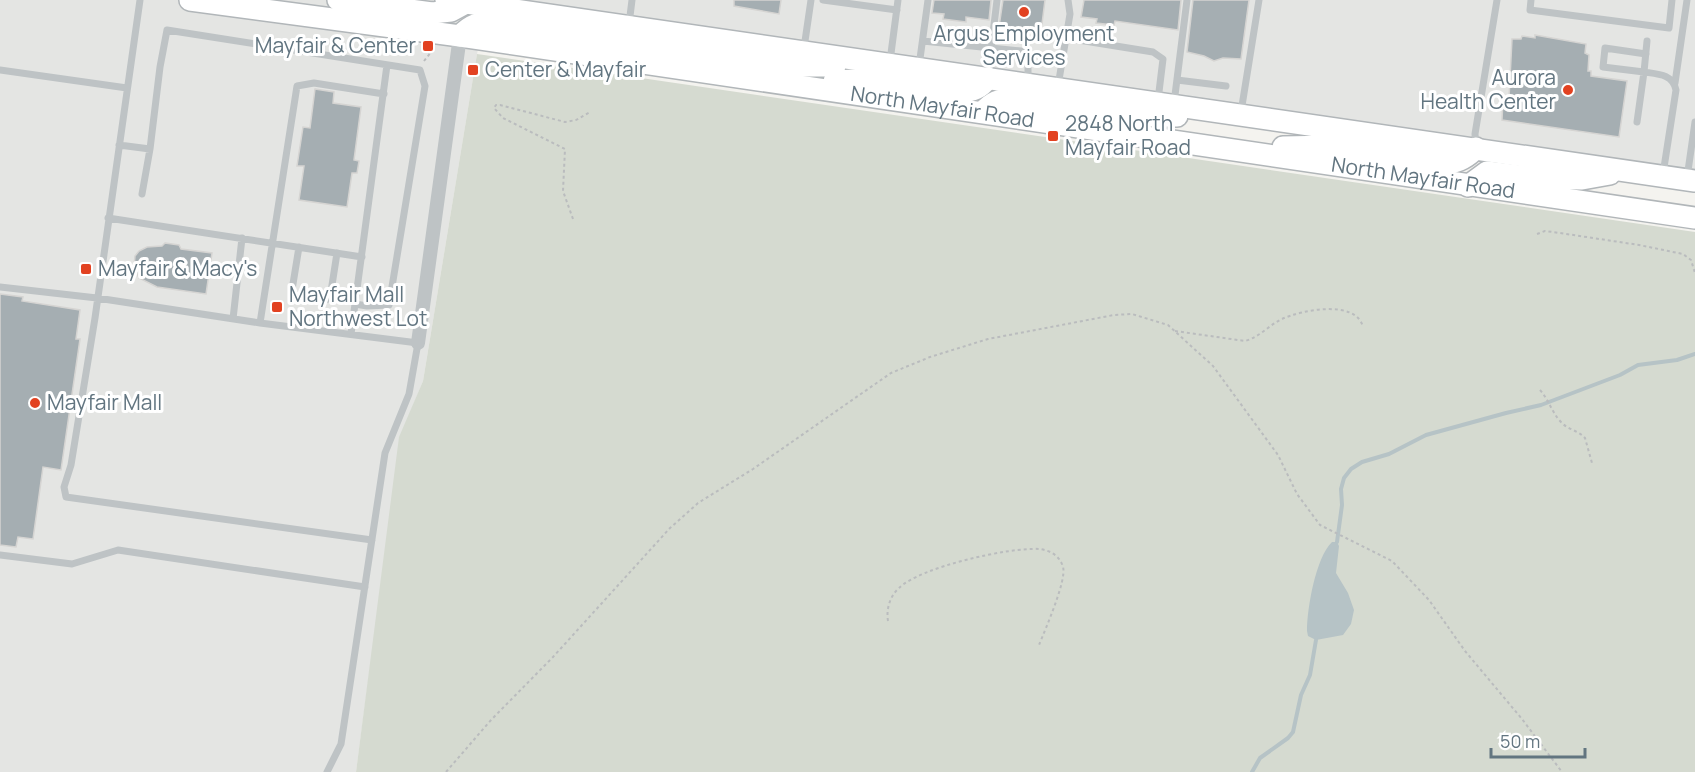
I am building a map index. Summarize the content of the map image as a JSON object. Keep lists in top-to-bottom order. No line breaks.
{"streets":{"main road":["North Mayfair Road"]},"places":{"other":["Argus Employment Services","Aurora Health Center","Mayfair Mall"],"transit":["Mayfair & Center","Center & Mayfair","2848 North Mayfair Road","Mayfair & Macy's","Mayfair Mall Northwest Lot"]},"scale_bar":"50 m"}
